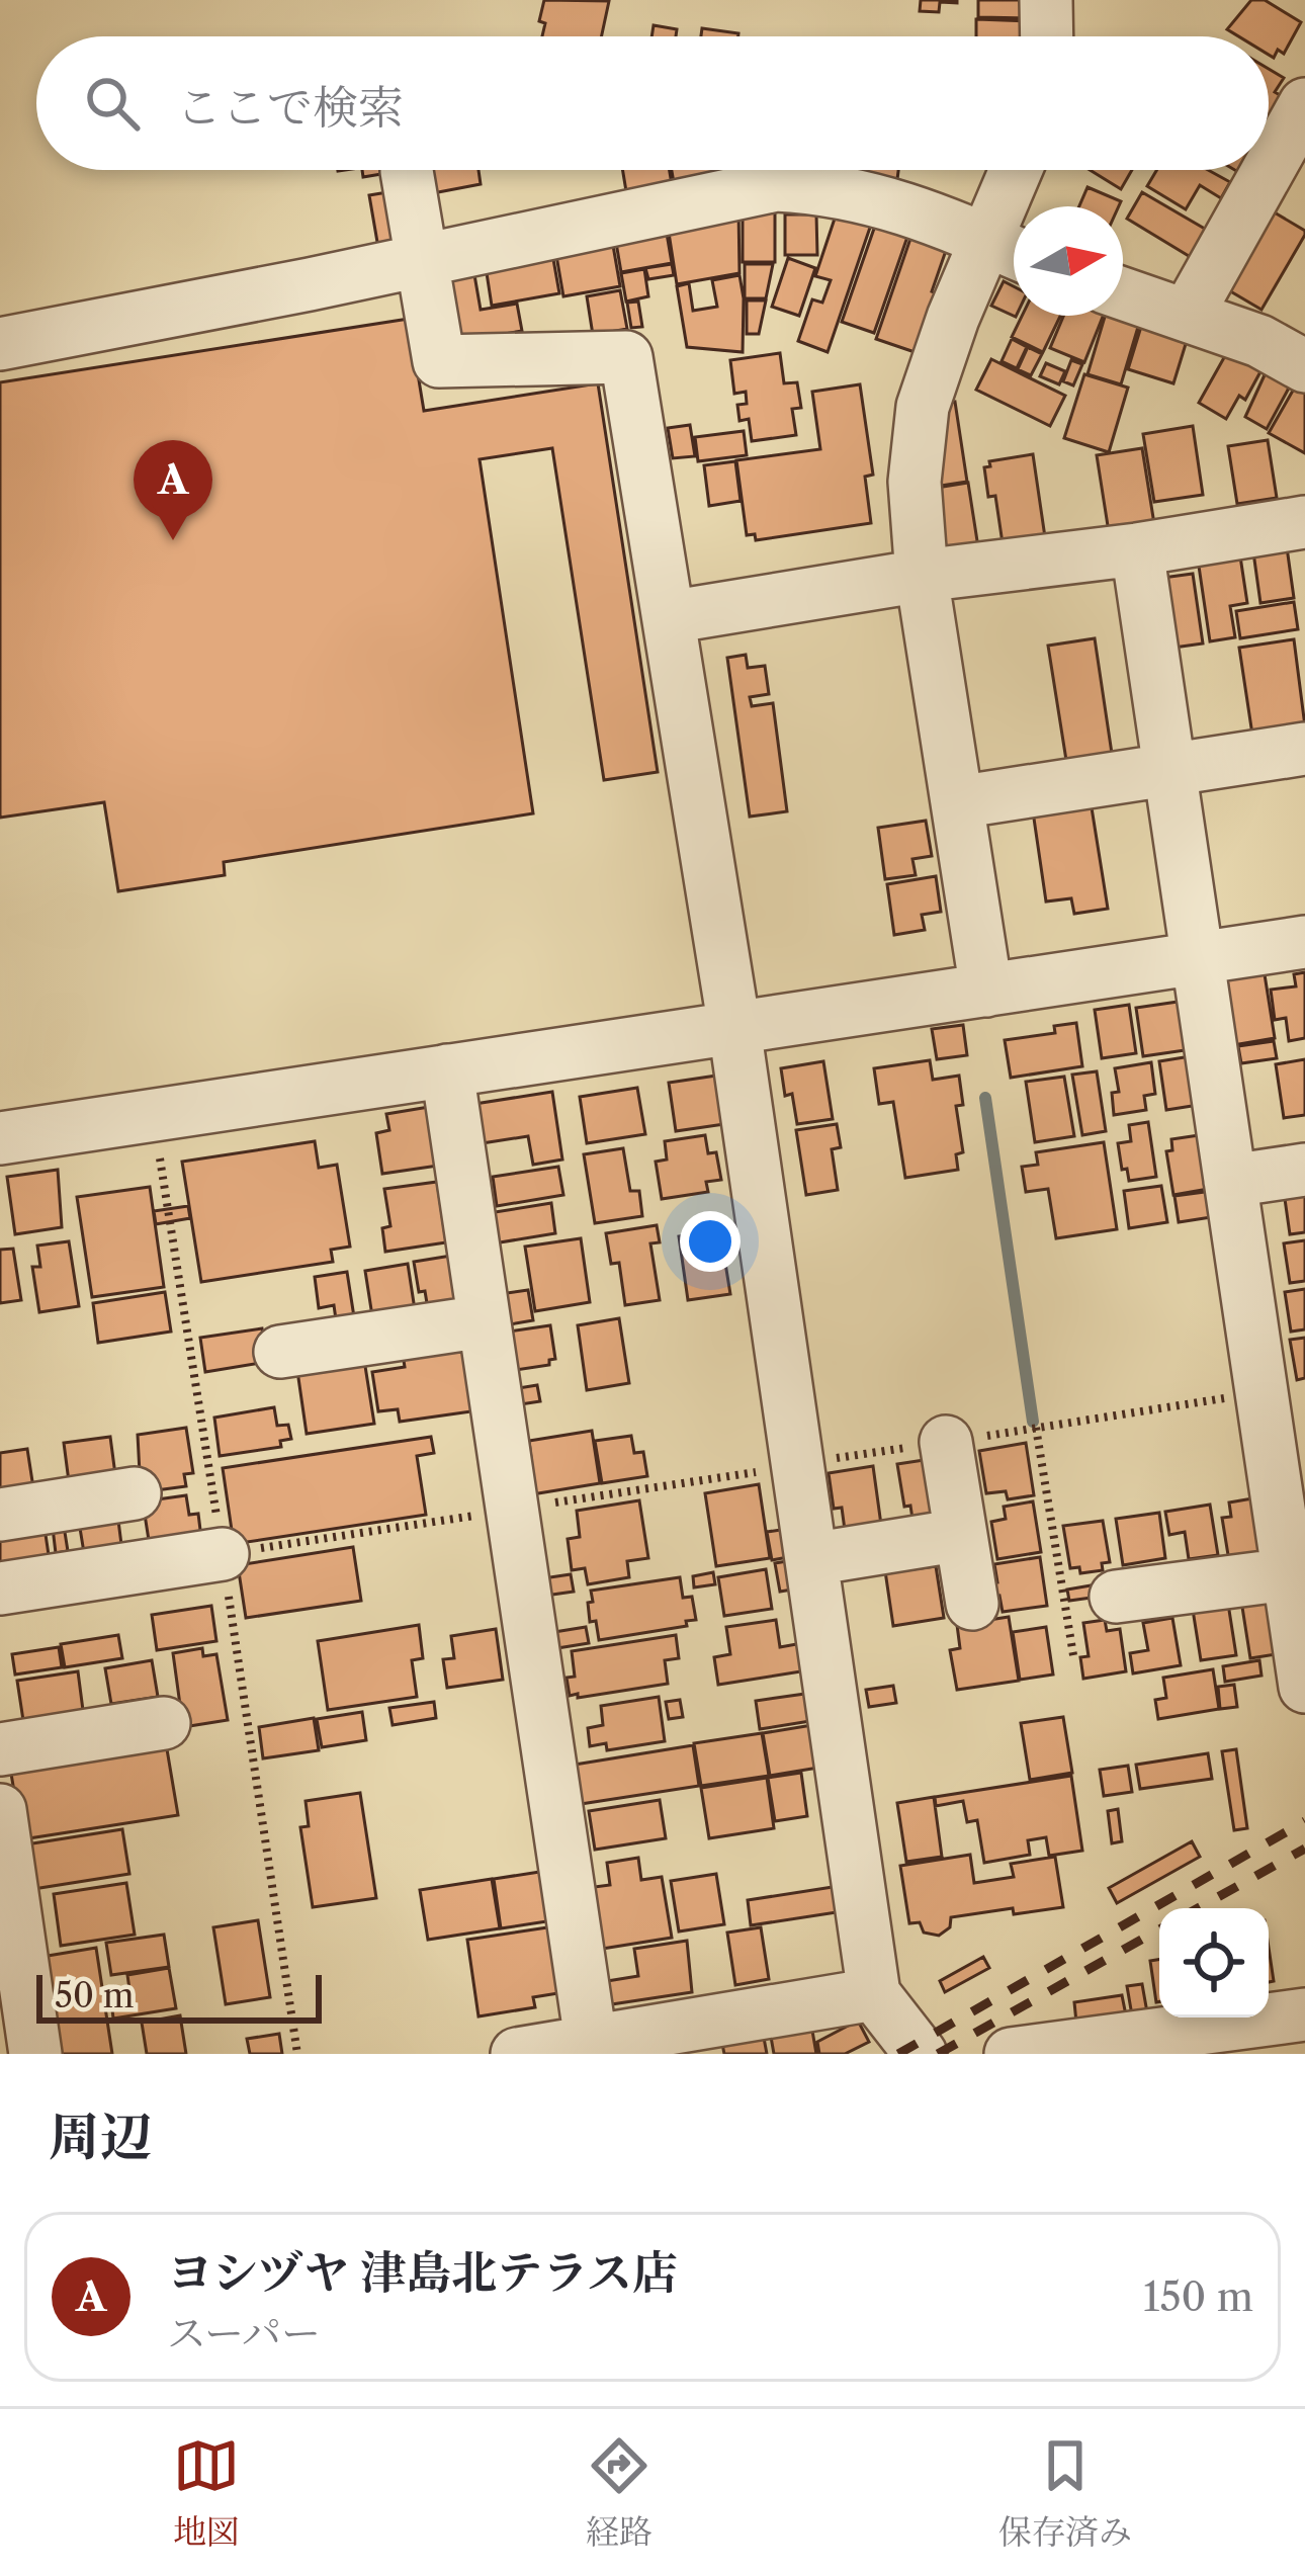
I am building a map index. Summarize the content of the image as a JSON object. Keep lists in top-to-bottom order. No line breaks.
{"scale_bar":"50 m","north":"right","page":{"search":"ここで検索","pins":"A","scale":"50 m","heading":"周辺","list":[{"mark":"A","name":"ヨシヅヤ 津島北テラス店","note":"スーパー","value":"150 m"}],"nav":["地図","経路","保存済み"]}}
